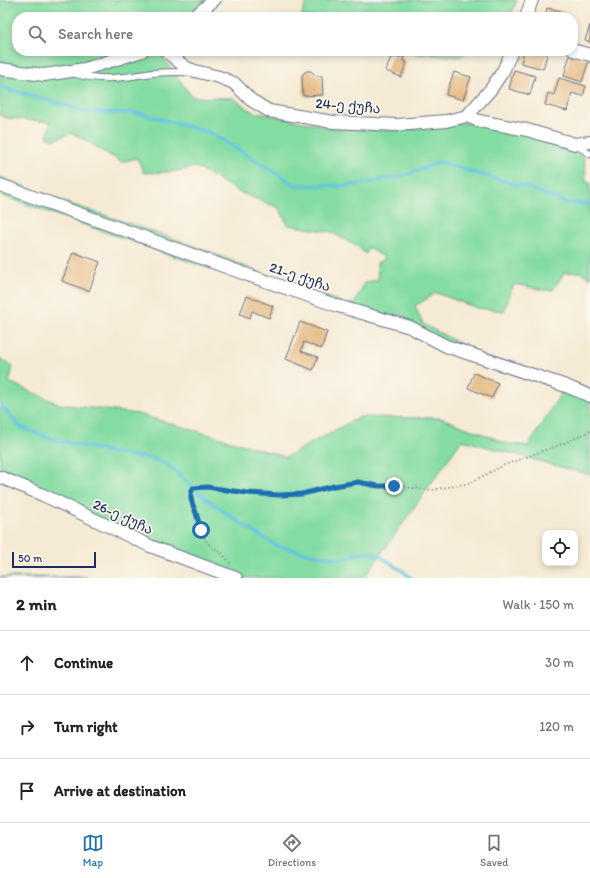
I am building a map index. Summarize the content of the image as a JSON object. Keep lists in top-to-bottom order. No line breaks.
{"streets":{"street":["24-ე ქუჩა","21-ე ქუჩა","26-ე ქუჩა"]},"scale_bar":"50 m","page":{"search":"Search here","scale":"50 m","heading":["2 min","Walk · 150 m"],"list":[["Continue","30 m"],["Turn right","120 m"],"Arrive at destination"],"nav":["Map","Directions","Saved"]}}
